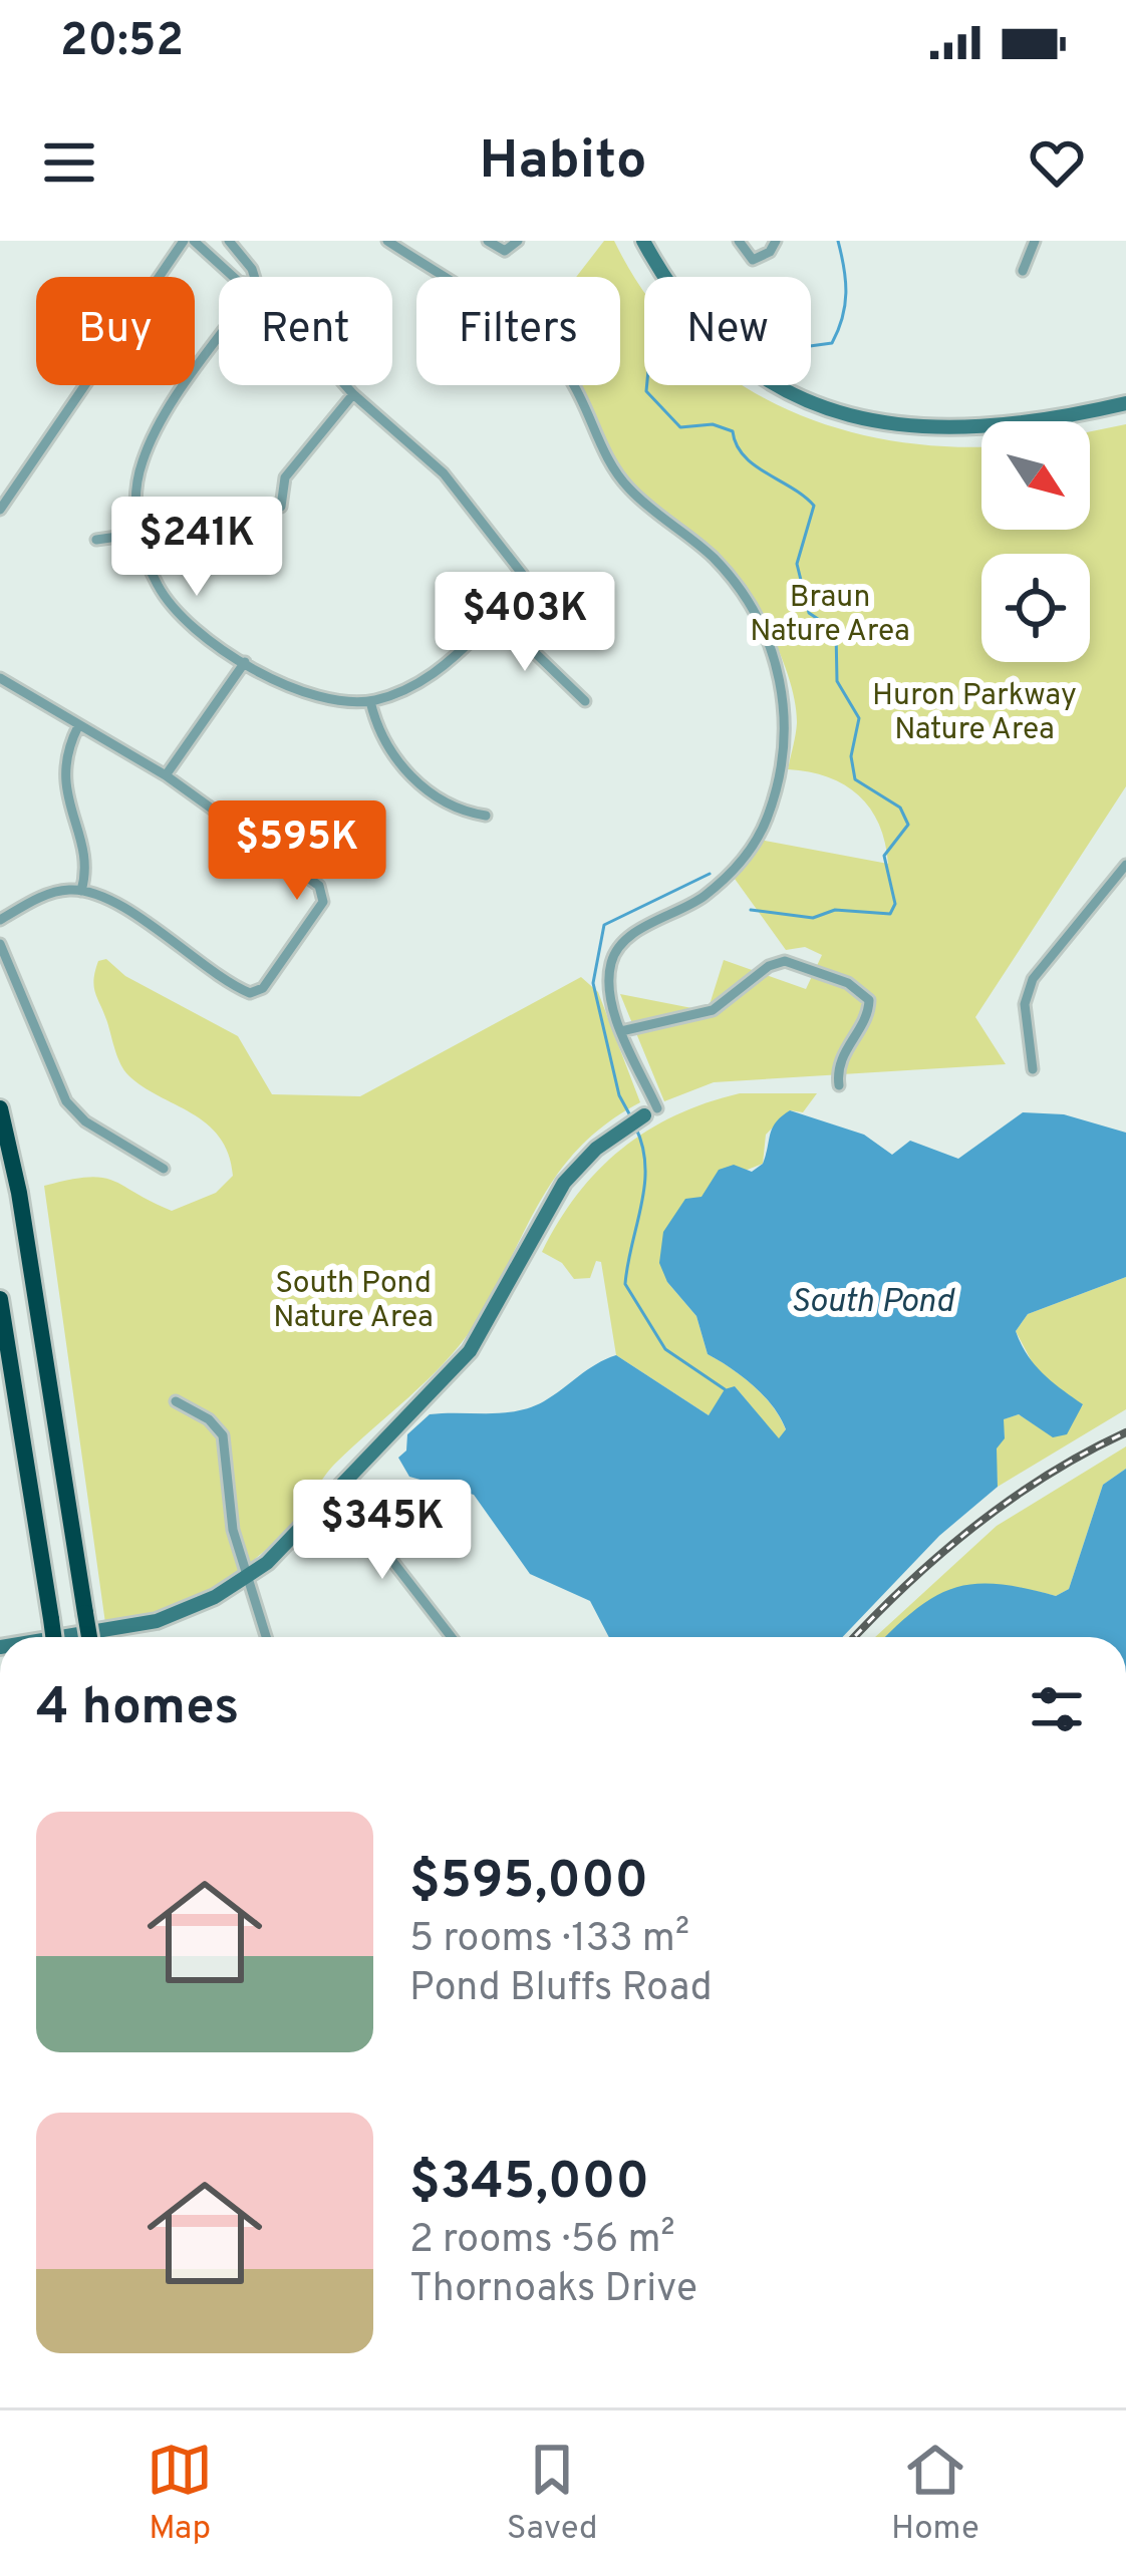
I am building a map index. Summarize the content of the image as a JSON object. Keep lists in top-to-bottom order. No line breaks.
{"water":["South Pond"],"parks":["Braun Nature Area","Huron Parkway Nature Area","South Pond Nature Area"],"north":"bottom right","page":{"status":"20:52","header":"Habito","chip":["Buy","Rent","Filters","New"],"price":["$241K","$403K","$595K","$345K"],"heading":"4 homes","list":[{"name":"$595,000","note":"5 rooms · 133 m² · Pond Bluffs Road"},{"name":"$345,000","note":"2 rooms · 56 m² · Thornoaks Drive"}],"tabs":["Map","Saved","Home"]}}
